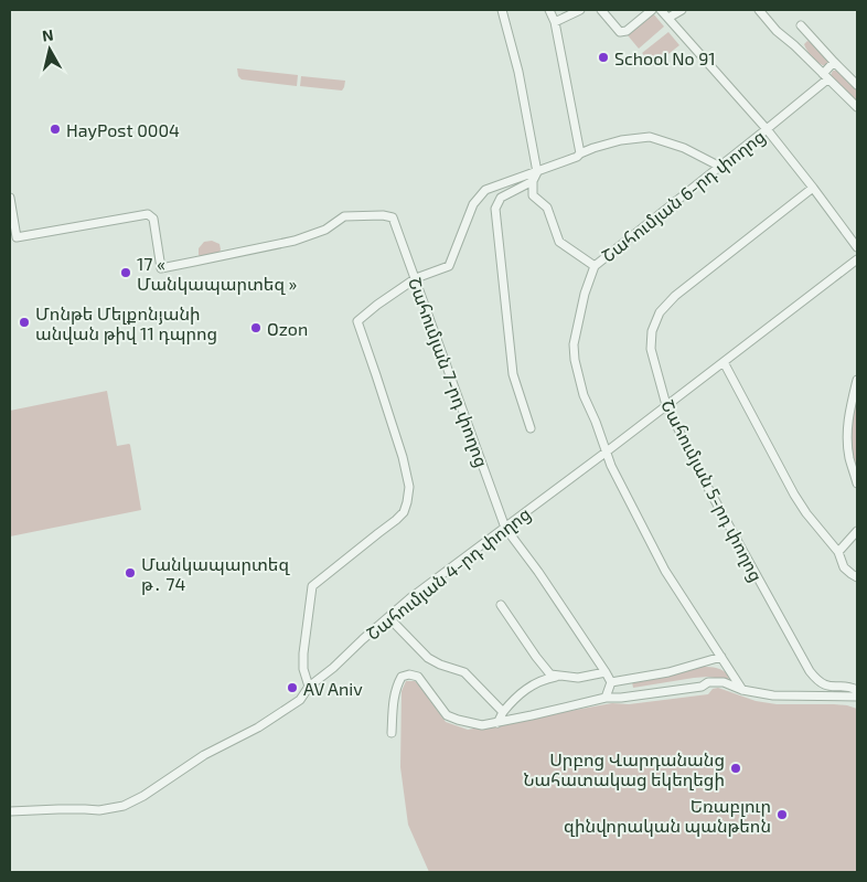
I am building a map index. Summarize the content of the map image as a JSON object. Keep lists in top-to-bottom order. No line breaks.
{"streets":{"street":["Շահումյան 6-րդ փողոց","Շահումյան 7-րդ փողոց","Շահումյան 5-րդ փողոց","Շահումյան 4-րդ փողոց"]},"crossings":[["Շահումյան 6-րդ փողոց","Շահումյան 4-րդ փողոց"],["Շահումյան 7-րդ փողոց","Շահումյան 4-րդ փողոց"],["Շահումյան 5-րդ փողոց","Շահումյան 4-րդ փողոց"]],"places":["School No 91","HayPost 0004","17 « Մանկապարտեզ »","Մոնթե Մելքոնյանի անվան թիվ 11 դպրոց","Ozon","Մանկապարտեզ թ․ 74","AV Aniv","Սրբոց Վարդանանց Նահատակաց եկեղեցի","Եռաբլուր զինվորական պանթեոն"],"north":"top"}
